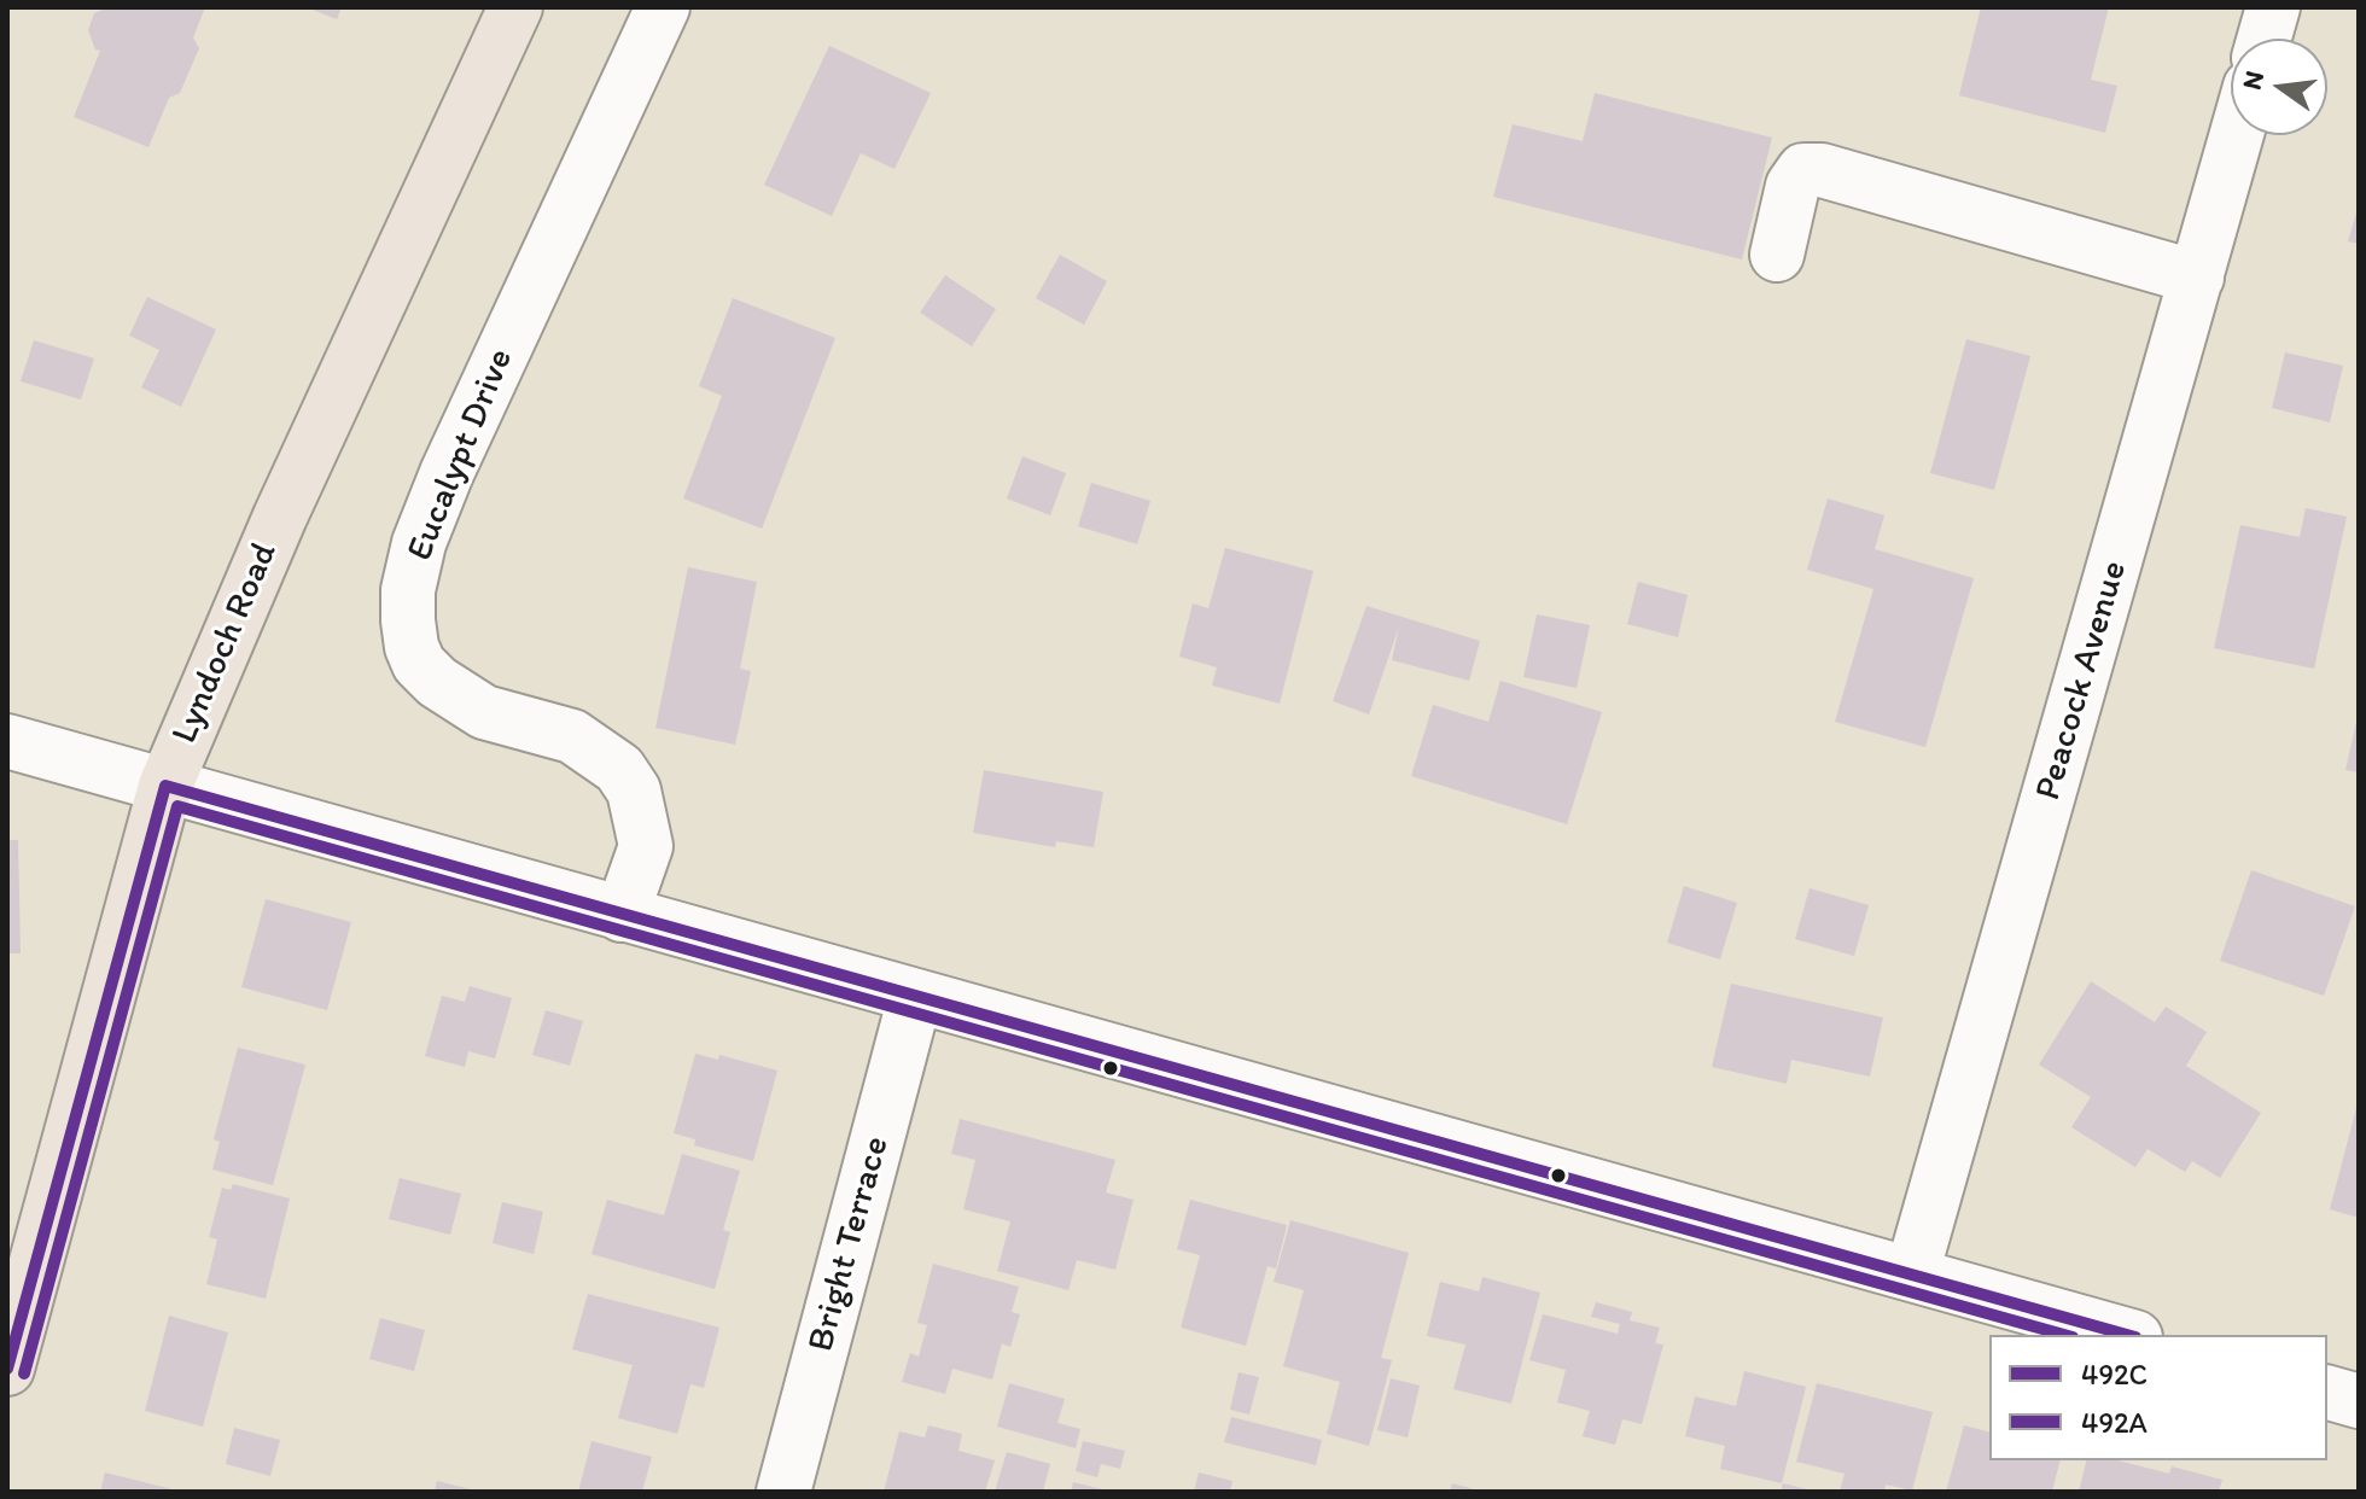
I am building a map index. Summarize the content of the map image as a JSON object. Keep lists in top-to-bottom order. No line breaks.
{"streets":{"main road":["Lyndoch Road"],"street":["Eucalypt Drive","Peacock Avenue","Bright Terrace"]},"lines":["transit line 492C","transit line 492A"],"legend":["492C","492A"],"north":"left"}
